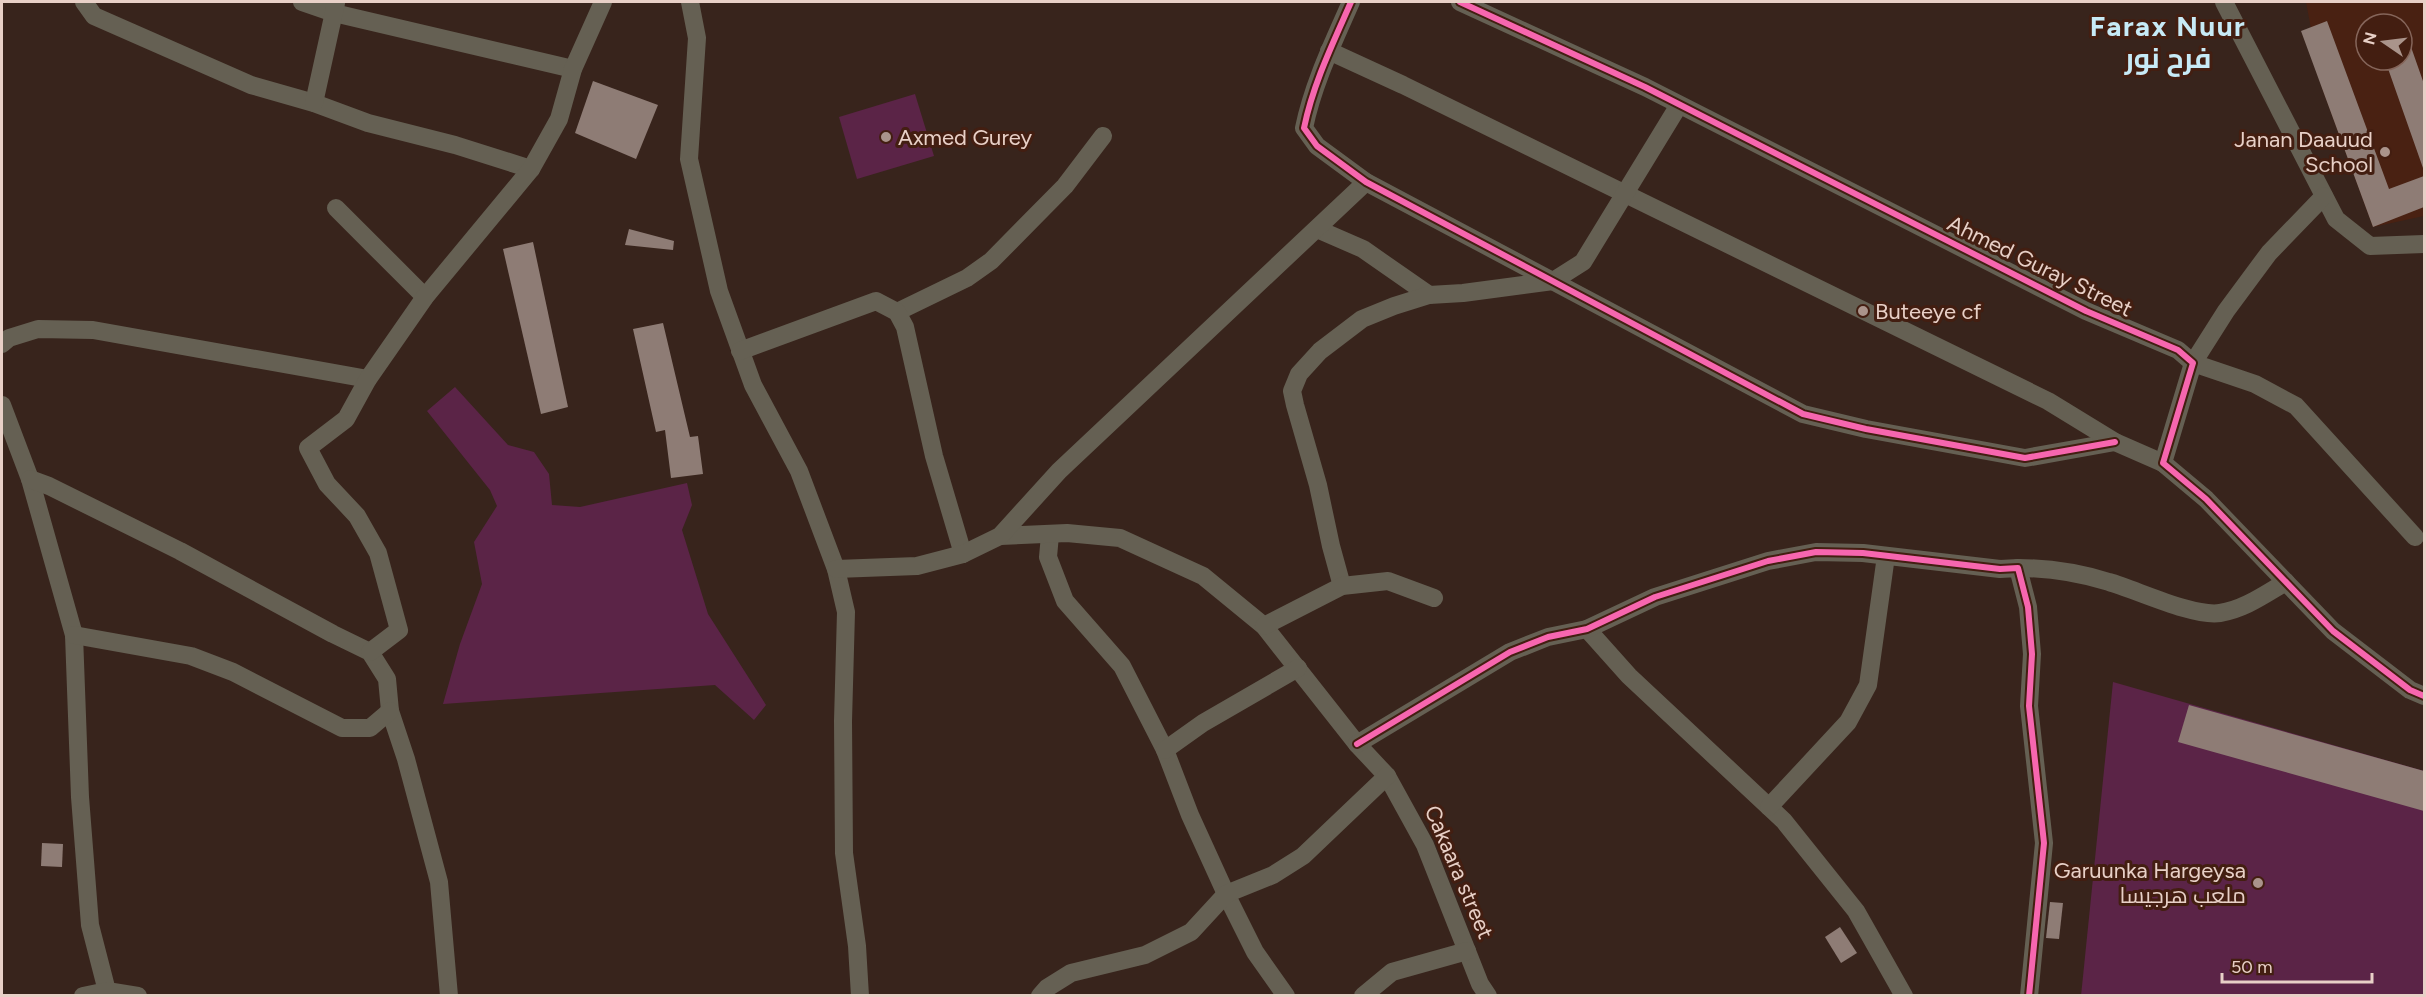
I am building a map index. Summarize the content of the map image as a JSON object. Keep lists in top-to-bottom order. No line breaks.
{"streets":{"street":["Ahmed Guray Street","Cakaara street"]},"districts":["Farax Nuur فرح نور"],"places":["Axmed Gurey","Janan Daauud School","Buteeye cf","Garuunka Hargeysa ملعب هرجيسا"],"scale_bar":"50 m","north":"left"}
